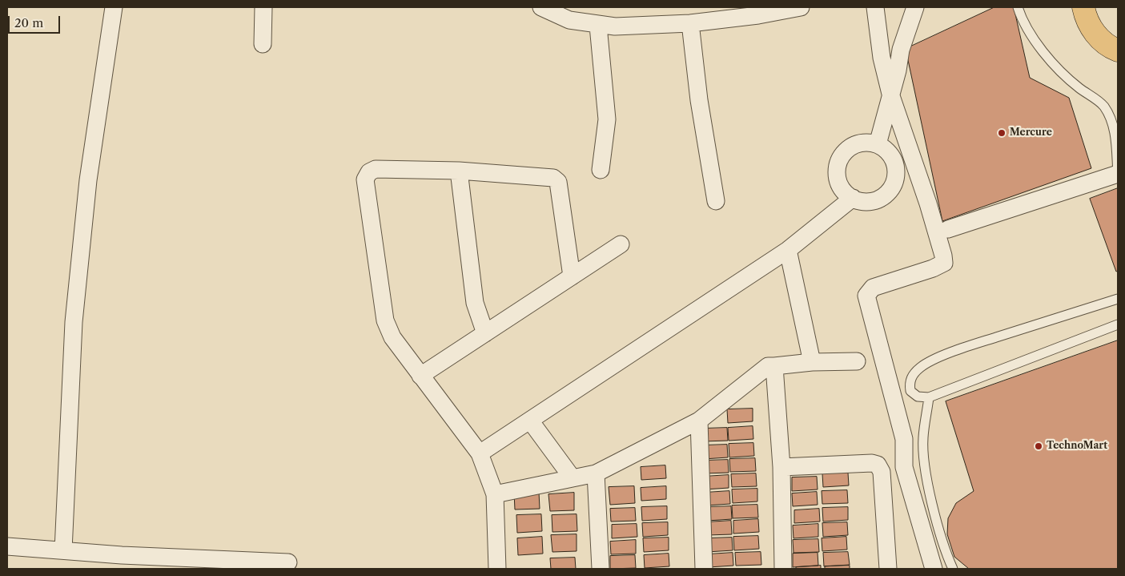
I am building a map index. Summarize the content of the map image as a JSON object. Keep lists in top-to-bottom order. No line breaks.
{"places":["Mercure","TechnoMart"],"scale_bar":"20 m"}
